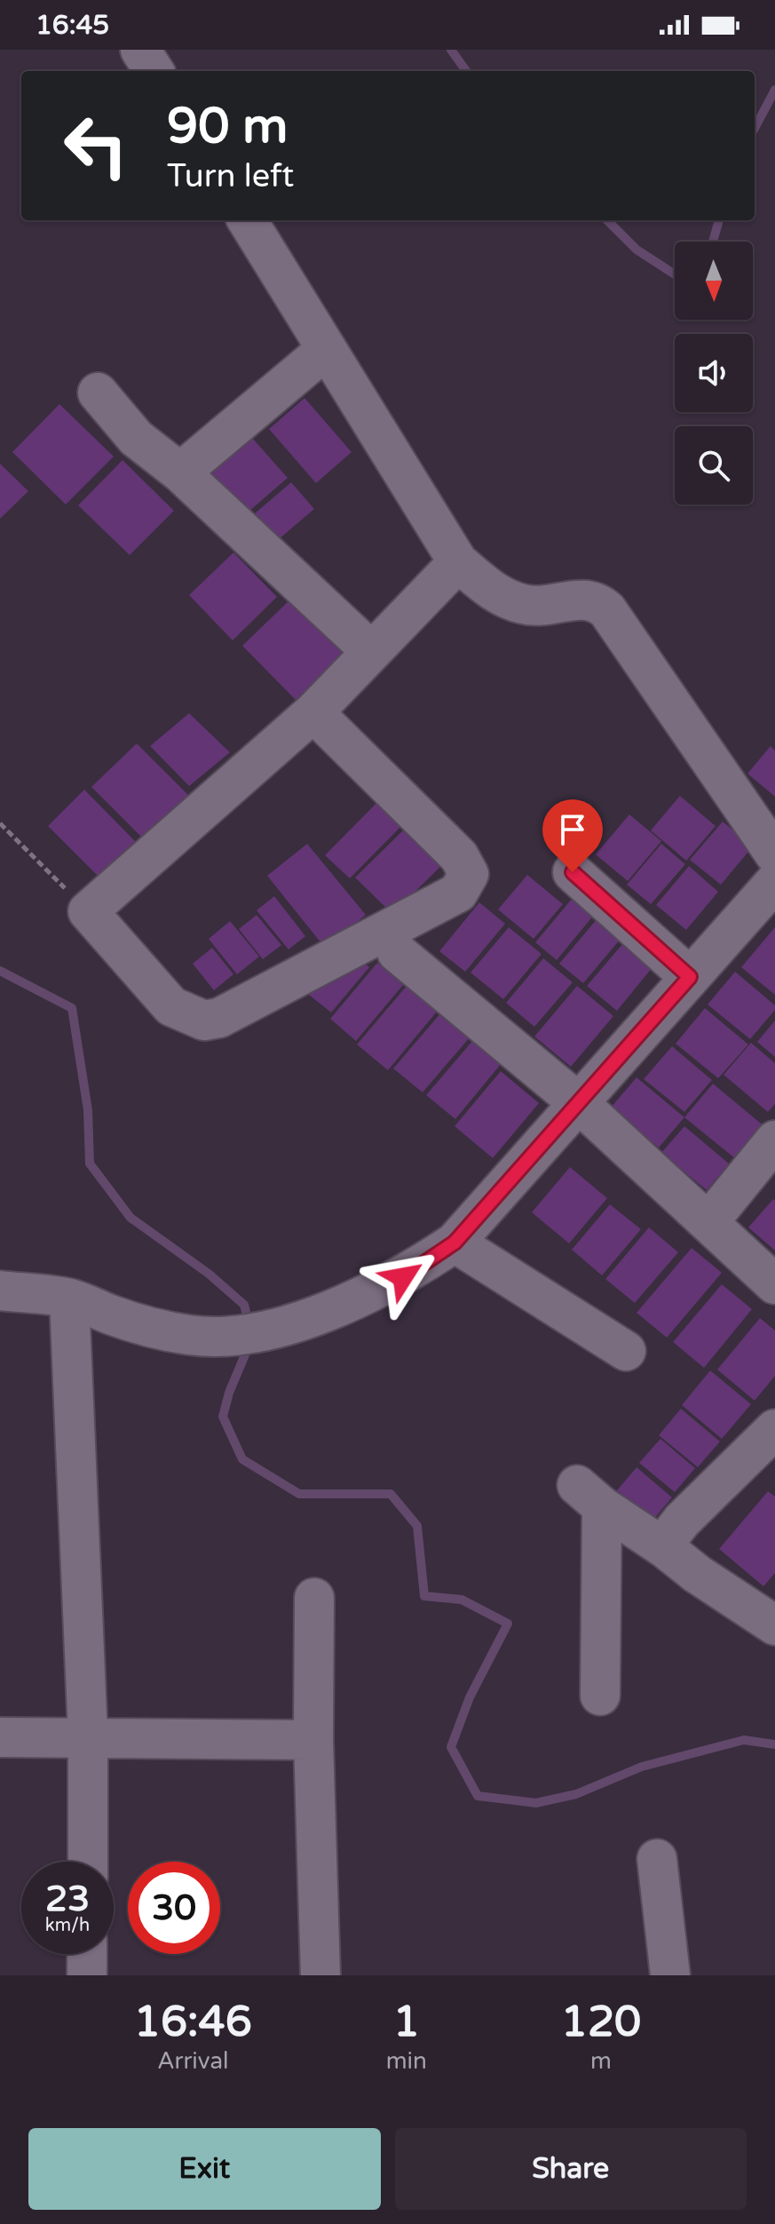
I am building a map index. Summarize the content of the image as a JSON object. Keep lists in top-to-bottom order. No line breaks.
{"north":"bottom","page":{"status":"16:45","turn":["90 m","Turn left"],"speed":"23 km/h","limit":"30","eta":["16:46","Arrival","1","min","120","m"],"buttons":["Exit","Share"]}}
